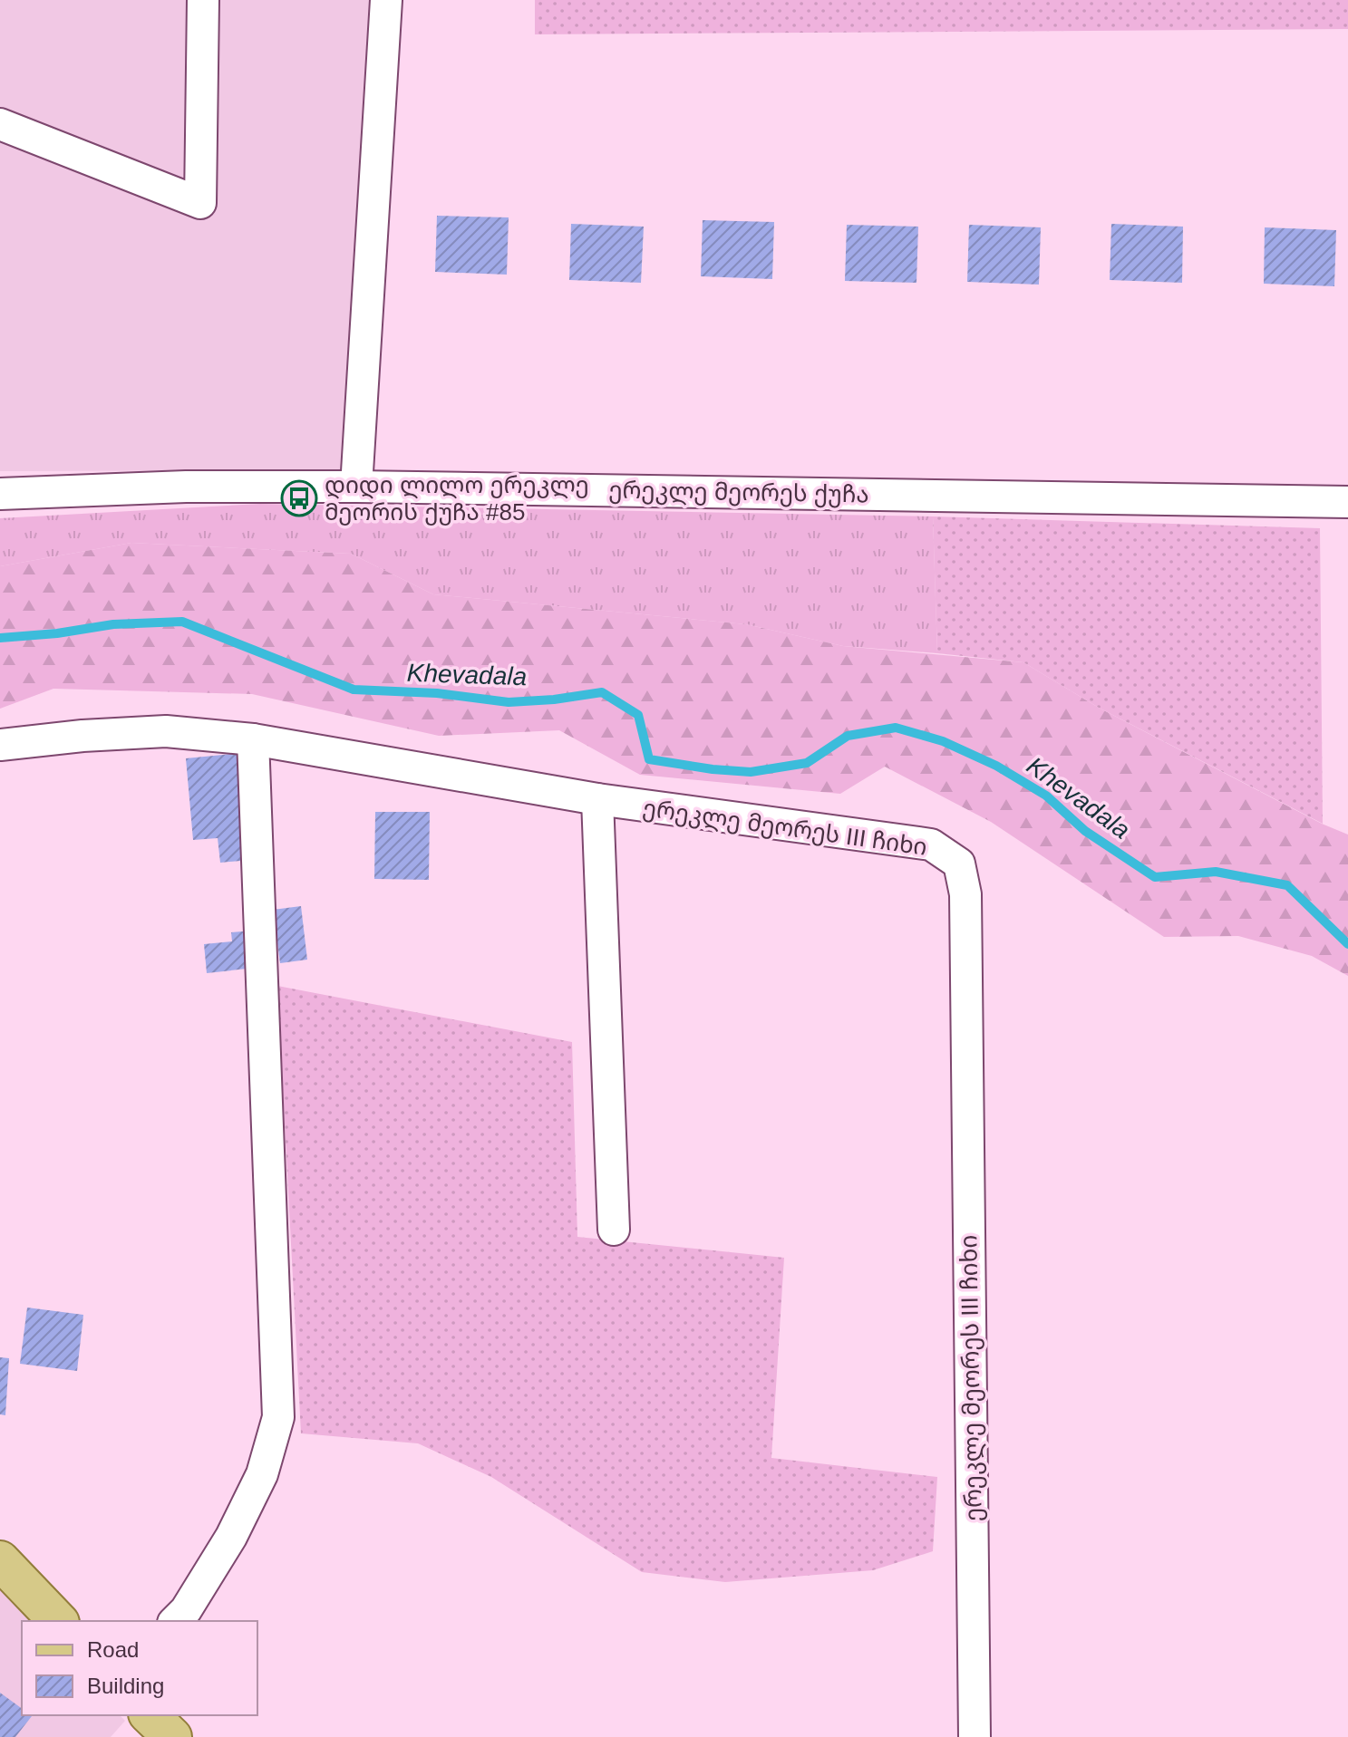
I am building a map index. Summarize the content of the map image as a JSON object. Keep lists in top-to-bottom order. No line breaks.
{"streets":{"street":["ერეკლე მეორეს ქუჩა","ერეკლე მეორეს III ჩიხი"]},"water":["Khevadala"],"places":{"bus stop":["დიდი ლილო ერეკლე მეორის ქუჩა #85"]},"legend":["Road","Building"]}
